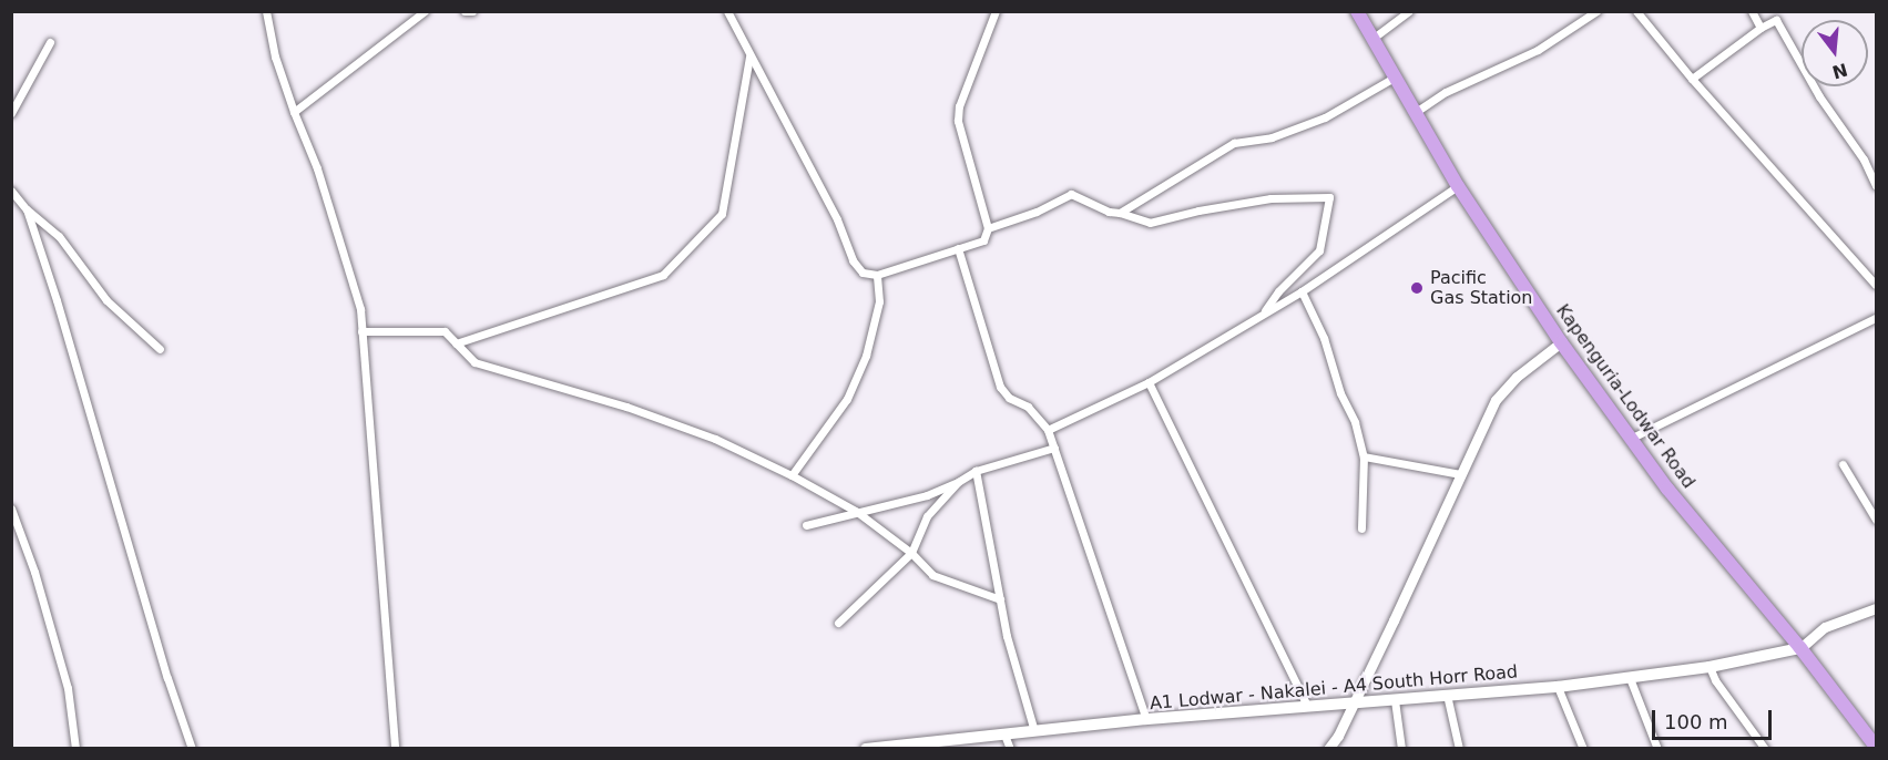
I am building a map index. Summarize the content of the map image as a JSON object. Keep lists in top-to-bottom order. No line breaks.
{"streets":{"highway":["Kapenguria-Lodwar Road"],"main road":["A1 Lodwar - Nakalei - A4 South Horr Road"]},"crossings":[["Kapenguria-Lodwar Road","A1 Lodwar - Nakalei - A4 South Horr Road"]],"places":["Pacific Gas Station"],"scale_bar":"100 m","north":"bottom"}
